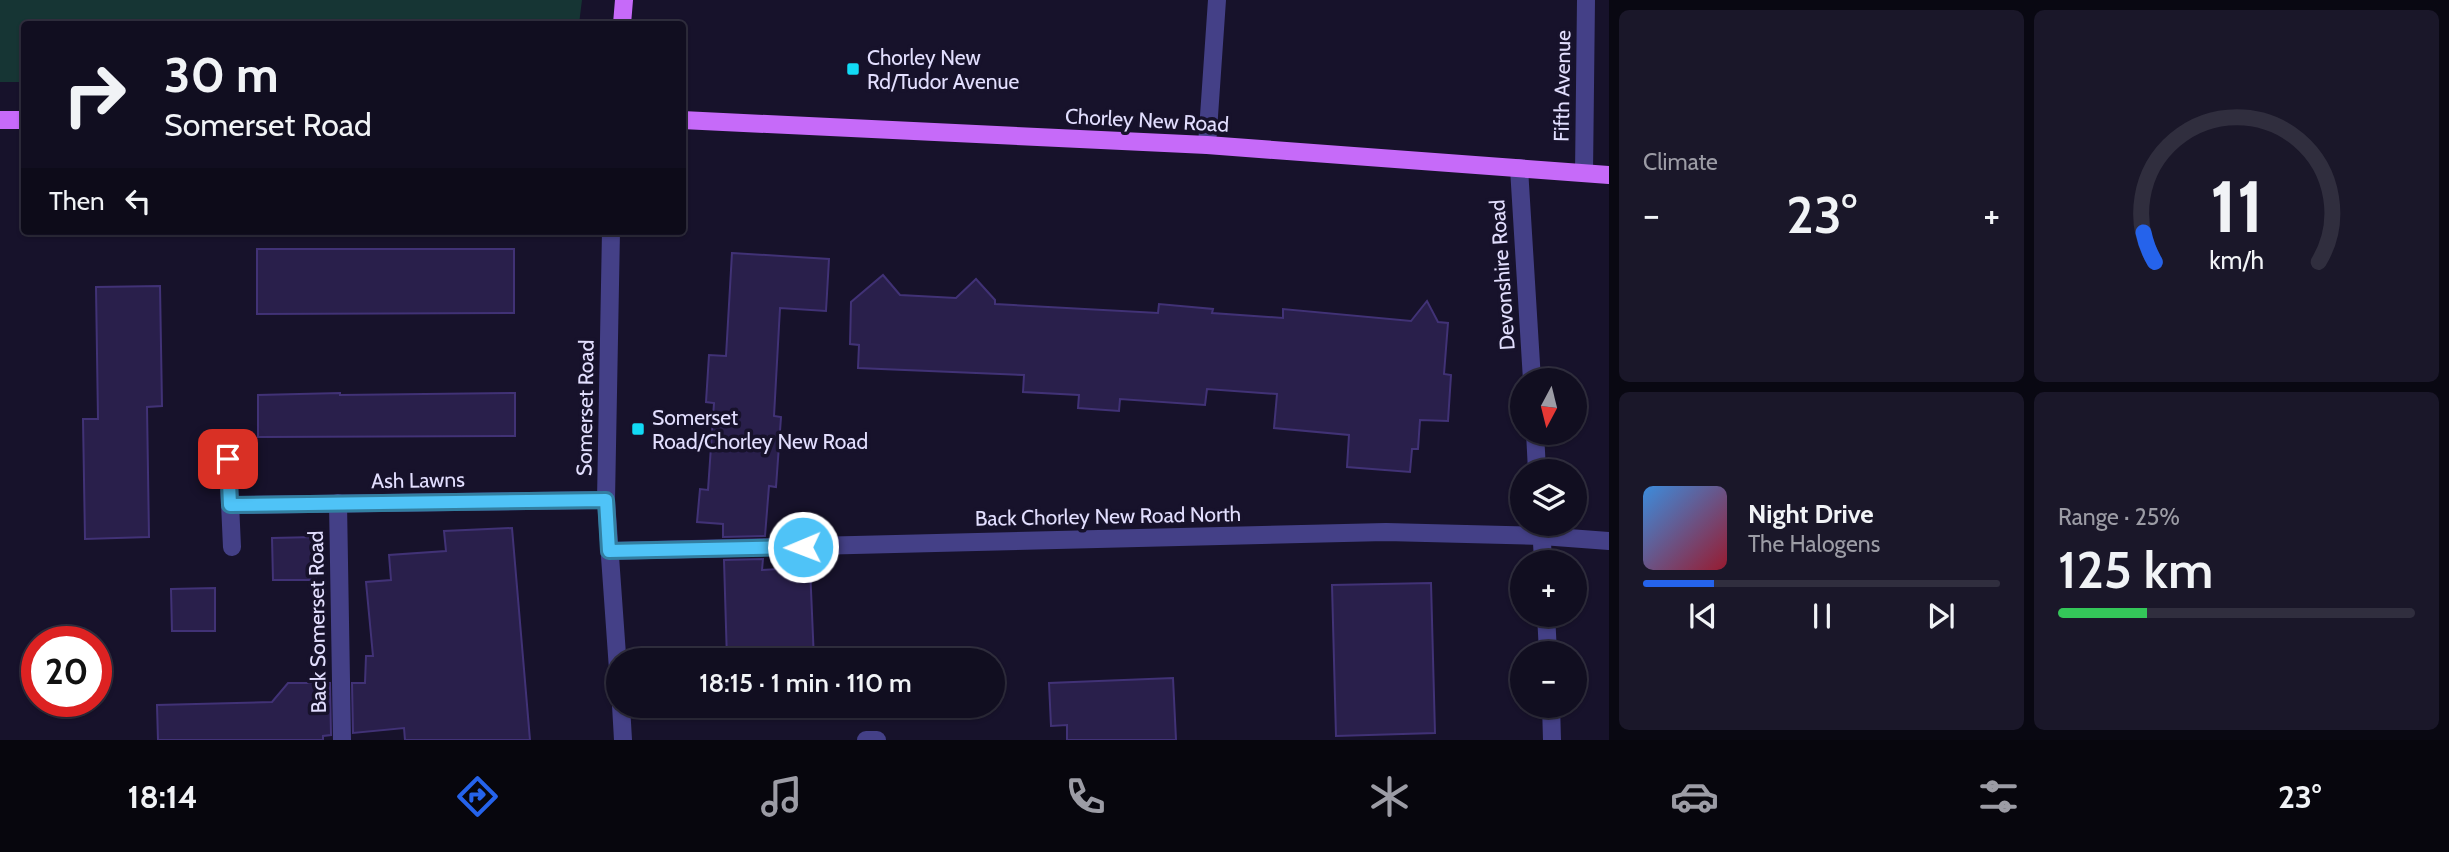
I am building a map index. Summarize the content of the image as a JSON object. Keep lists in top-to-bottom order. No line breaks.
{"streets":{"main road":["Chorley New Road"],"street":["Fifth Avenue","Devonshire Road","Somerset Road","Ash Lawns","Back Chorley New Road North","Back Somerset Road"]},"crossings":[["Fifth Avenue","Chorley New Road"],["Chorley New Road","Devonshire Road"],["Somerset Road","Ash Lawns"],["Somerset Road","Back Chorley New Road North"],["Ash Lawns","Back Somerset Road"]],"places":{"transit":["Chorley New Rd/Tudor Avenue","Somerset Road/Chorley New Road"]},"north":"bottom","page":{"tile":["Climate",["Range · 25%","125 km"]],"turn":["30 m","Somerset Road"],"then":"Then","heat":["−","23°","+"],"map_buttons":["+","−"],"song":["Night Drive","The Halogens"],"limit":"20","trip":"18:15 · 1 min · 110 m","tabs":["18:14","23°"],"gauge":["11","km/h"]}}
